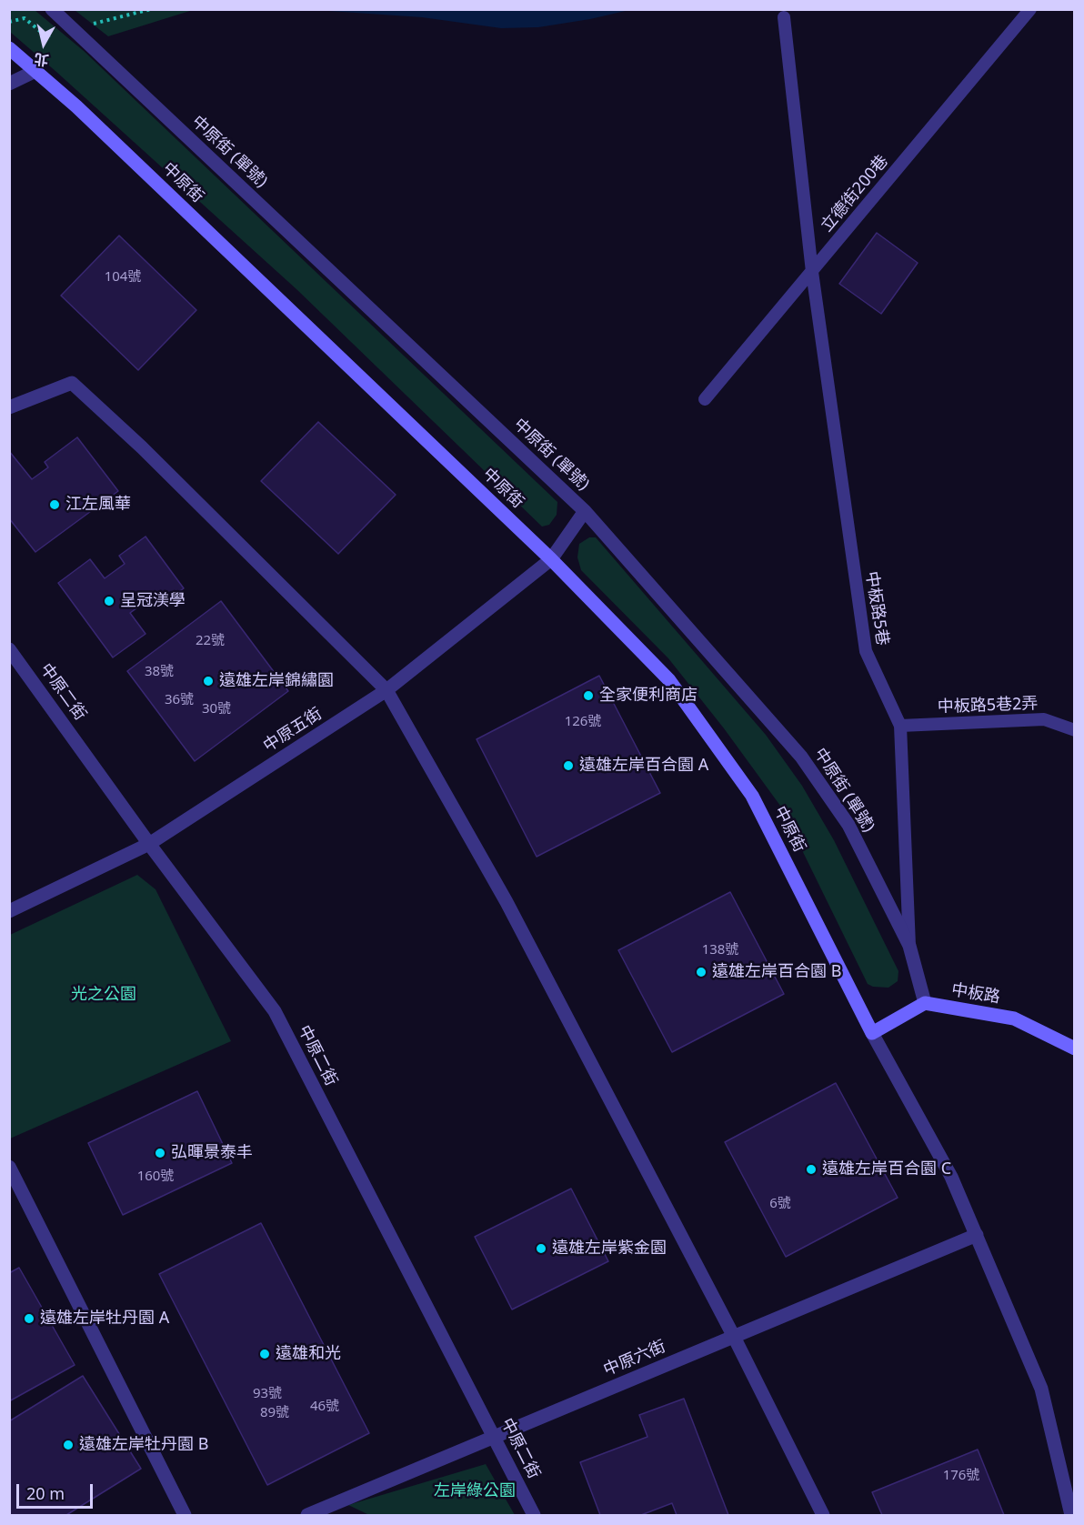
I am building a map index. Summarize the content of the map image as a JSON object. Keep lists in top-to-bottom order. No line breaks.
{"streets":{"street":["中原街 (單號)","中原街","中原二街","中原五街","中板路","中原六街"],"lane":["立德街200巷","中板路5巷","中板路5巷2弄"]},"crossings":[["中原街 (單號)","中板路5巷"],["中原街 (單號)","中原五街"],["中原街 (單號)","中板路"],["中原街","中原五街"],["立德街200巷","中板路5巷"],["中板路5巷","中板路5巷2弄"],["中原二街","中原五街"],["中原二街","中原六街"]],"parks":["光之公園","左岸綠公園"],"places":["江左風華","呈冠渼學","遠雄左岸錦繡園","全家便利商店","遠雄左岸百合園 A","遠雄左岸百合園 B","弘暉景泰丰","遠雄左岸百合園 C","遠雄左岸紫金園","遠雄左岸牡丹園 A","遠雄和光","遠雄左岸牡丹園 B"],"house_numbers":["104號","22號","38號","36號","30號","126號","138號","160號","6號","93號","46號","89號","176號"],"scale_bar":"20 m","north":"bottom"}
